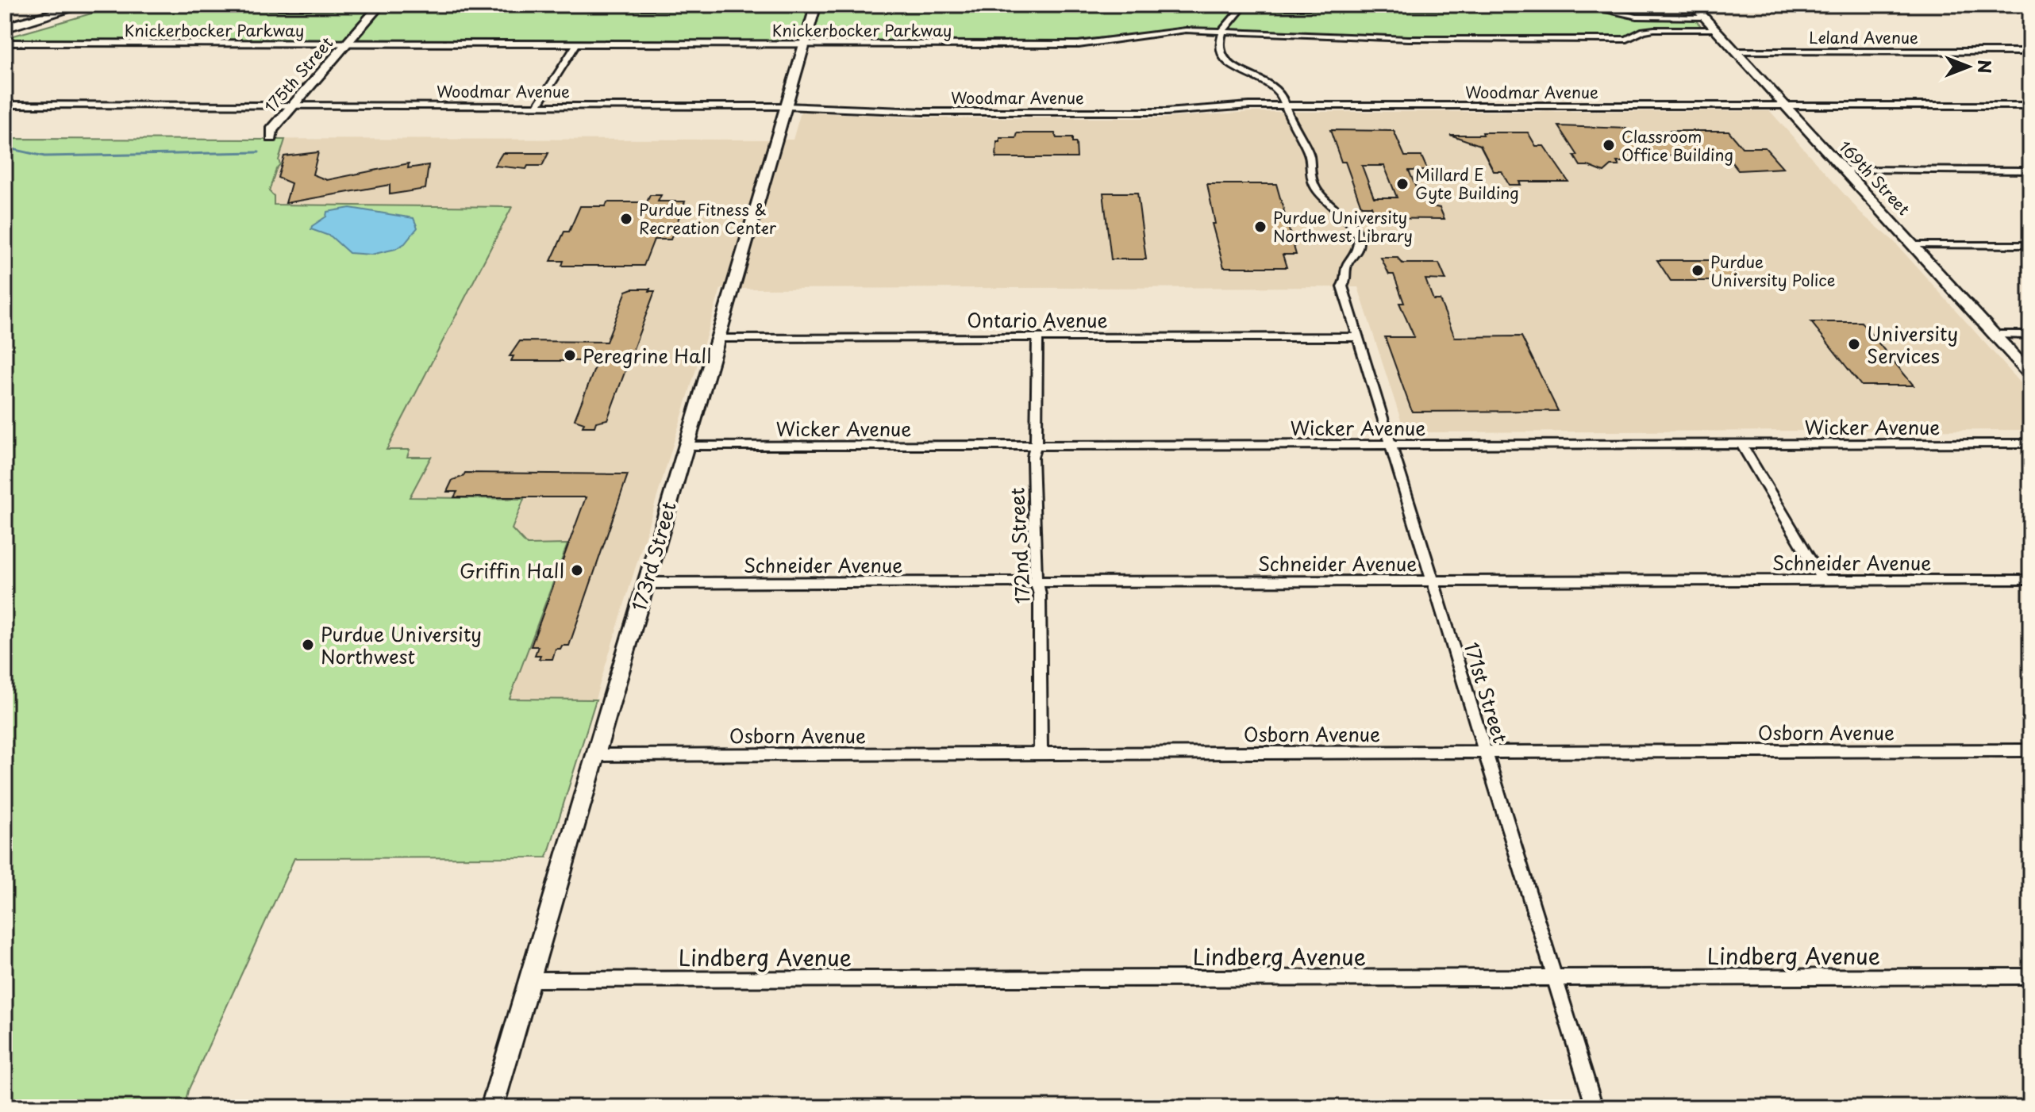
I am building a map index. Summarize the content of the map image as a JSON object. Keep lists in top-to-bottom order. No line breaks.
{"streets":{"street":["Knickerbocker Parkway","Leland Avenue","175th Street","Woodmar Avenue","169th Street","Ontario Avenue","Wicker Avenue","172nd Street","173rd Street","Schneider Avenue","171st Street","Osborn Avenue","Lindberg Avenue"]},"crossings":[["Knickerbocker Parkway","175th Street"],["Knickerbocker Parkway","169th Street"],["Knickerbocker Parkway","173rd Street"],["Leland Avenue","169th Street"],["175th Street","Woodmar Avenue"],["Woodmar Avenue","169th Street"],["Woodmar Avenue","173rd Street"],["Woodmar Avenue","171st Street"],["Ontario Avenue","172nd Street"],["Ontario Avenue","173rd Street"],["Ontario Avenue","171st Street"],["Wicker Avenue","172nd Street"],["Wicker Avenue","173rd Street"],["Wicker Avenue","171st Street"],["172nd Street","Schneider Avenue"],["172nd Street","Osborn Avenue"],["173rd Street","Schneider Avenue"],["173rd Street","Osborn Avenue"],["173rd Street","Lindberg Avenue"],["Schneider Avenue","171st Street"],["171st Street","Osborn Avenue"],["171st Street","Lindberg Avenue"]],"places":["Classroom Office Building","Millard E Gyte Building","Purdue Fitness & Recreation Center","Purdue University Northwest Library","Purdue University Police","University Services","Peregrine Hall","Griffin Hall","Purdue University Northwest"],"north":"right"}
